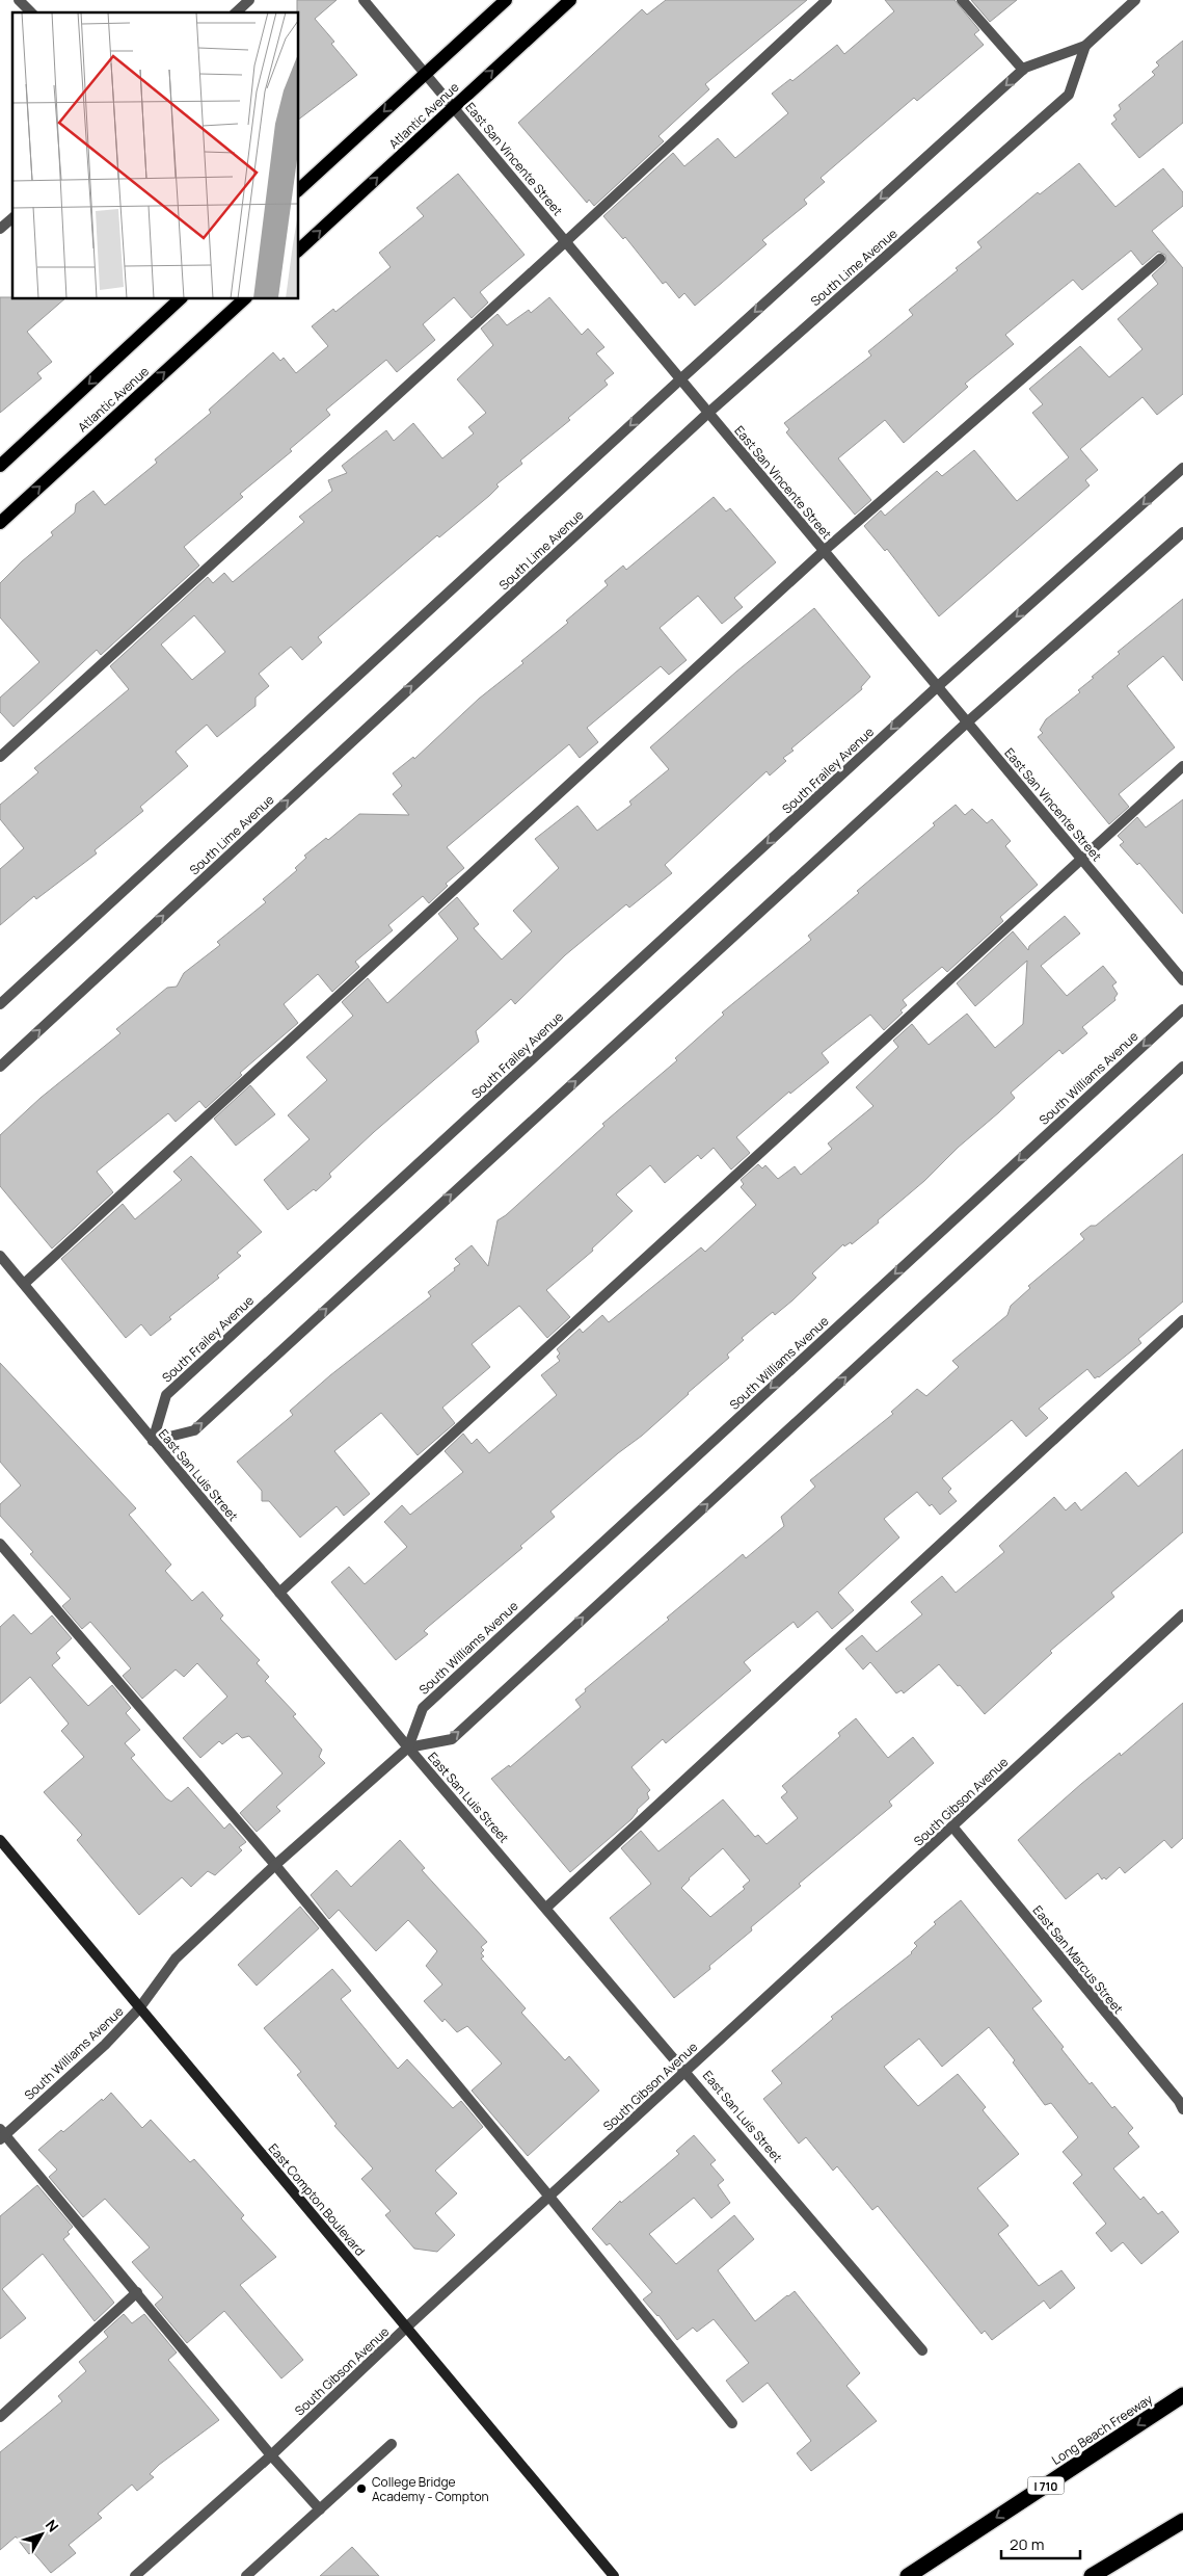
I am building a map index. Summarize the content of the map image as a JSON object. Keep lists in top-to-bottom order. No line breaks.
{"streets":{"highway":["Long Beach Freeway","I 710"],"main road":["Atlantic Avenue","East Compton Boulevard"],"street":["East San Vincente Street","South Lime Avenue","South Frailey Avenue","South Williams Avenue","East San Luis Street","South Gibson Avenue","East San Marcus Street"]},"crossings":[["Atlantic Avenue","East San Vincente Street"],["East San Vincente Street","South Lime Avenue"],["East San Vincente Street","South Frailey Avenue"],["South Frailey Avenue","East San Luis Street"],["South Williams Avenue","East San Luis Street"],["South Williams Avenue","East Compton Boulevard"],["East San Luis Street","South Gibson Avenue"],["South Gibson Avenue","East San Marcus Street"],["South Gibson Avenue","East Compton Boulevard"]],"places":["College Bridge Academy - Compton"],"scale_bar":"20 m","north":"top right"}
